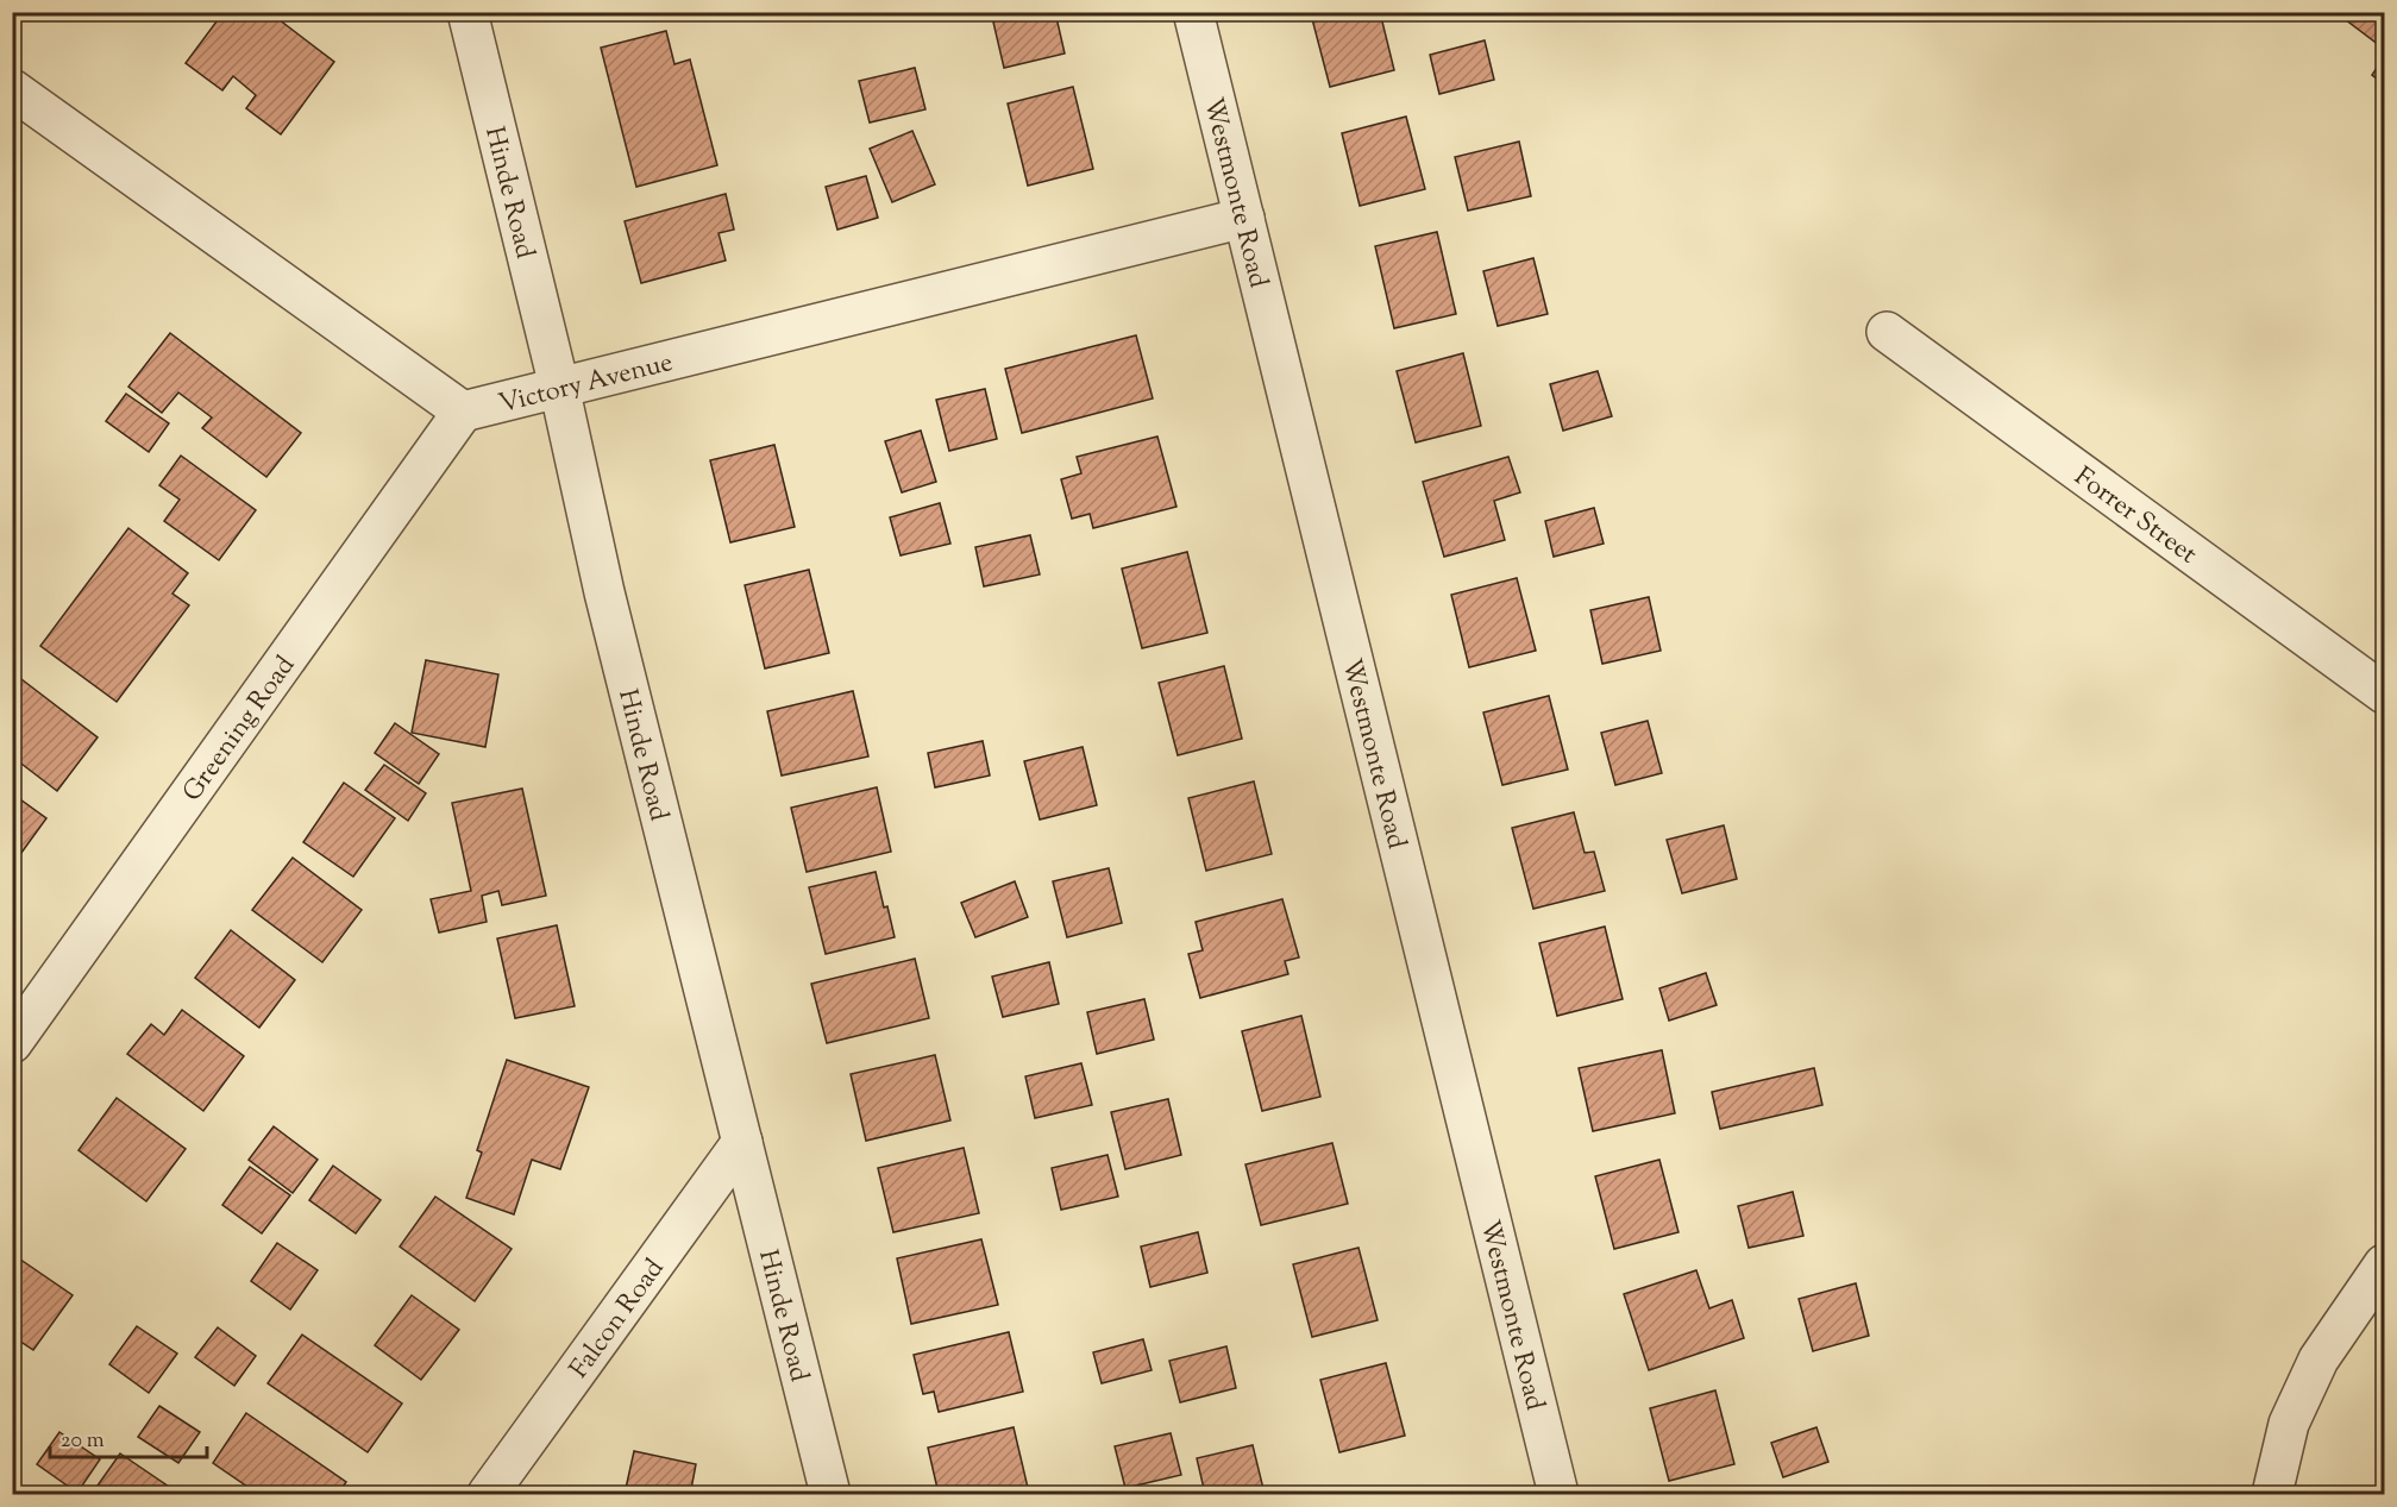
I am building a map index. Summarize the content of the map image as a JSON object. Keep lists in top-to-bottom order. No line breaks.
{"streets":{"street":["Hinde Road","Westmonte Road","Victory Avenue","Forrer Street","Greening Road","Falcon Road"]},"crossings":[["Hinde Road","Victory Avenue"],["Hinde Road","Falcon Road"],["Westmonte Road","Victory Avenue"],["Victory Avenue","Greening Road"]],"scale_bar":"20 m"}
